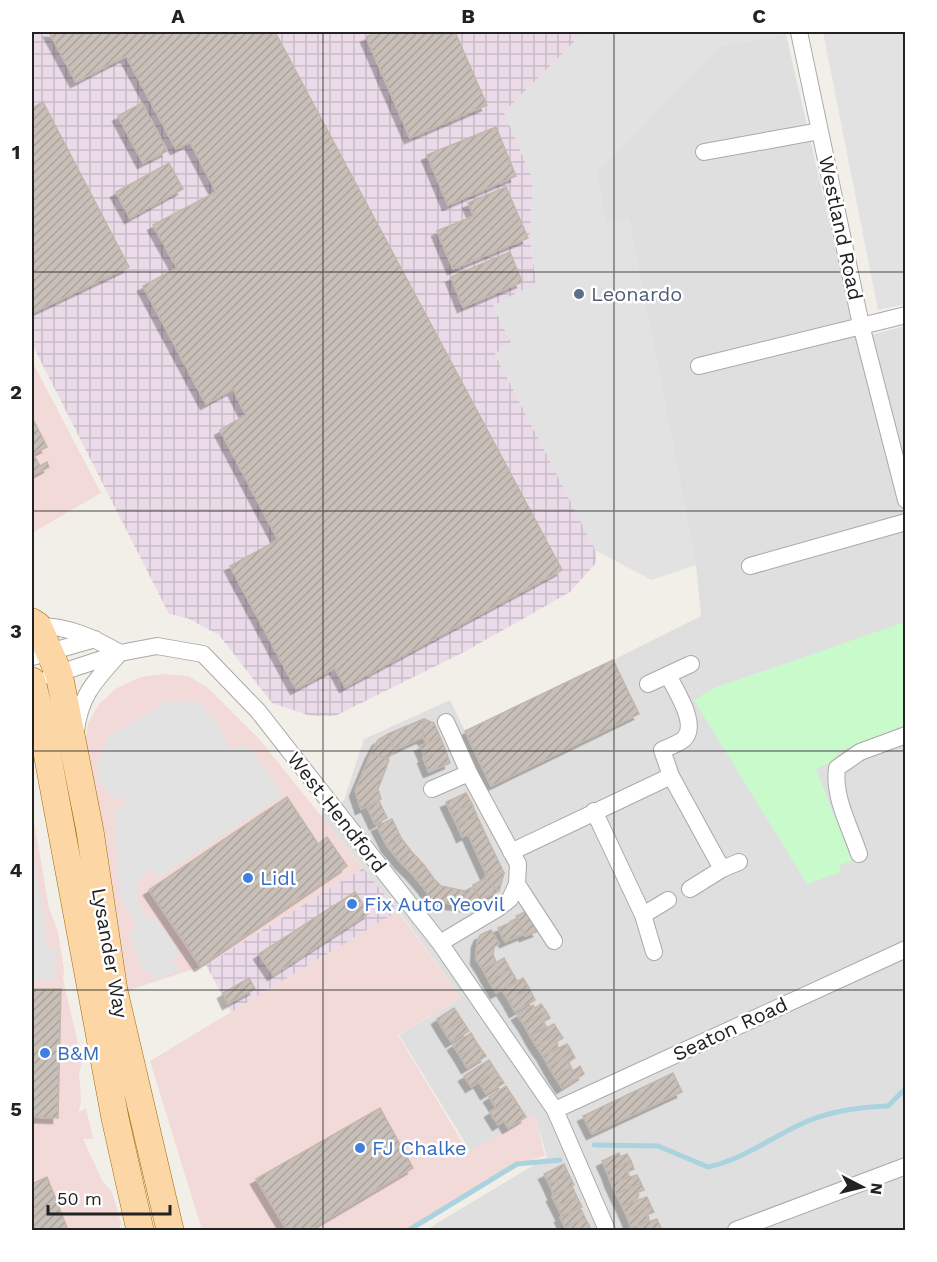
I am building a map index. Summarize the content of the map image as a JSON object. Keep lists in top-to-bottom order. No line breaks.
{"streets":{"main road":["Lysander Way"],"street":["Westland Road","West Hendford","Seaton Road"]},"crossings":[["West Hendford","Lysander Way"],["West Hendford","Seaton Road"]],"places":["Leonardo","Lidl","Fix Auto Yeovil","B&M","FJ Chalke"],"scale_bar":"50 m","north":"right","grid":{"columns":["A","B","C"],"rows":["1","2","3","4","5"]}}
